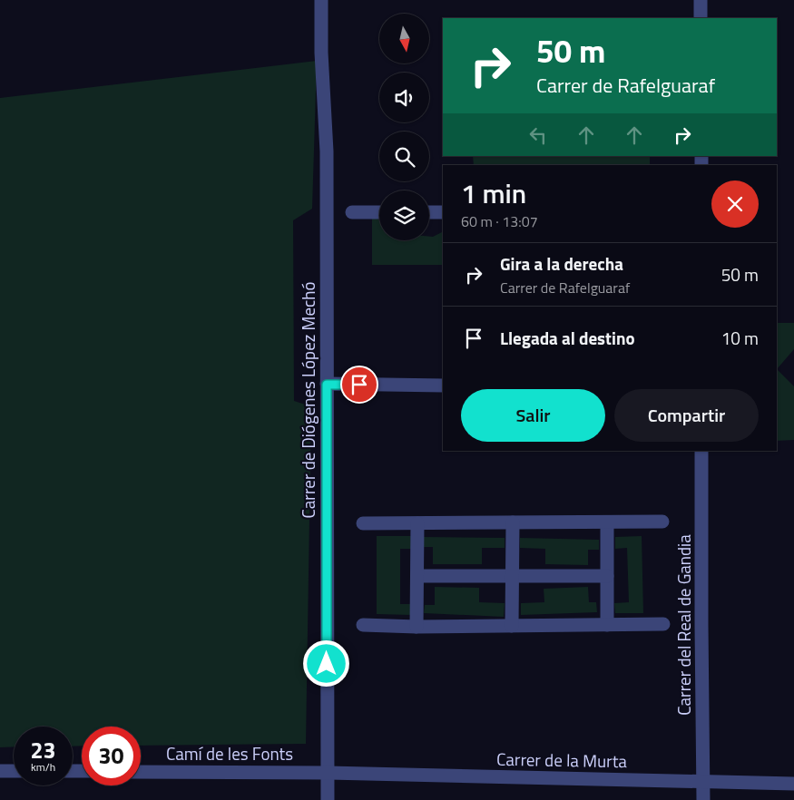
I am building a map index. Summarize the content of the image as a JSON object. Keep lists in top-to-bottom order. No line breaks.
{"streets":{"street":["Carrer de Diógenes López Mechó","Carrer del Real de Gandia","Camí de les Fonts","Carrer de la Murta"]},"crossings":[["Carrer de Diógenes López Mechó","Camí de les Fonts"],["Carrer de Diógenes López Mechó","Carrer de la Murta"],["Carrer del Real de Gandia","Carrer de la Murta"],["Camí de les Fonts","Carrer de la Murta"]],"north":"bottom","page":{"turn":["50 m","Carrer de Rafelguaraf"],"heading":["1 min","60 m · 13:07"],"list":[{"name":"Gira a la derecha","note":"Carrer de Rafelguaraf","value":"50 m"},{"name":"Llegada al destino","value":"10 m"}],"buttons":["Salir","Compartir"],"speed":"23 km/h","limit":"30"}}
